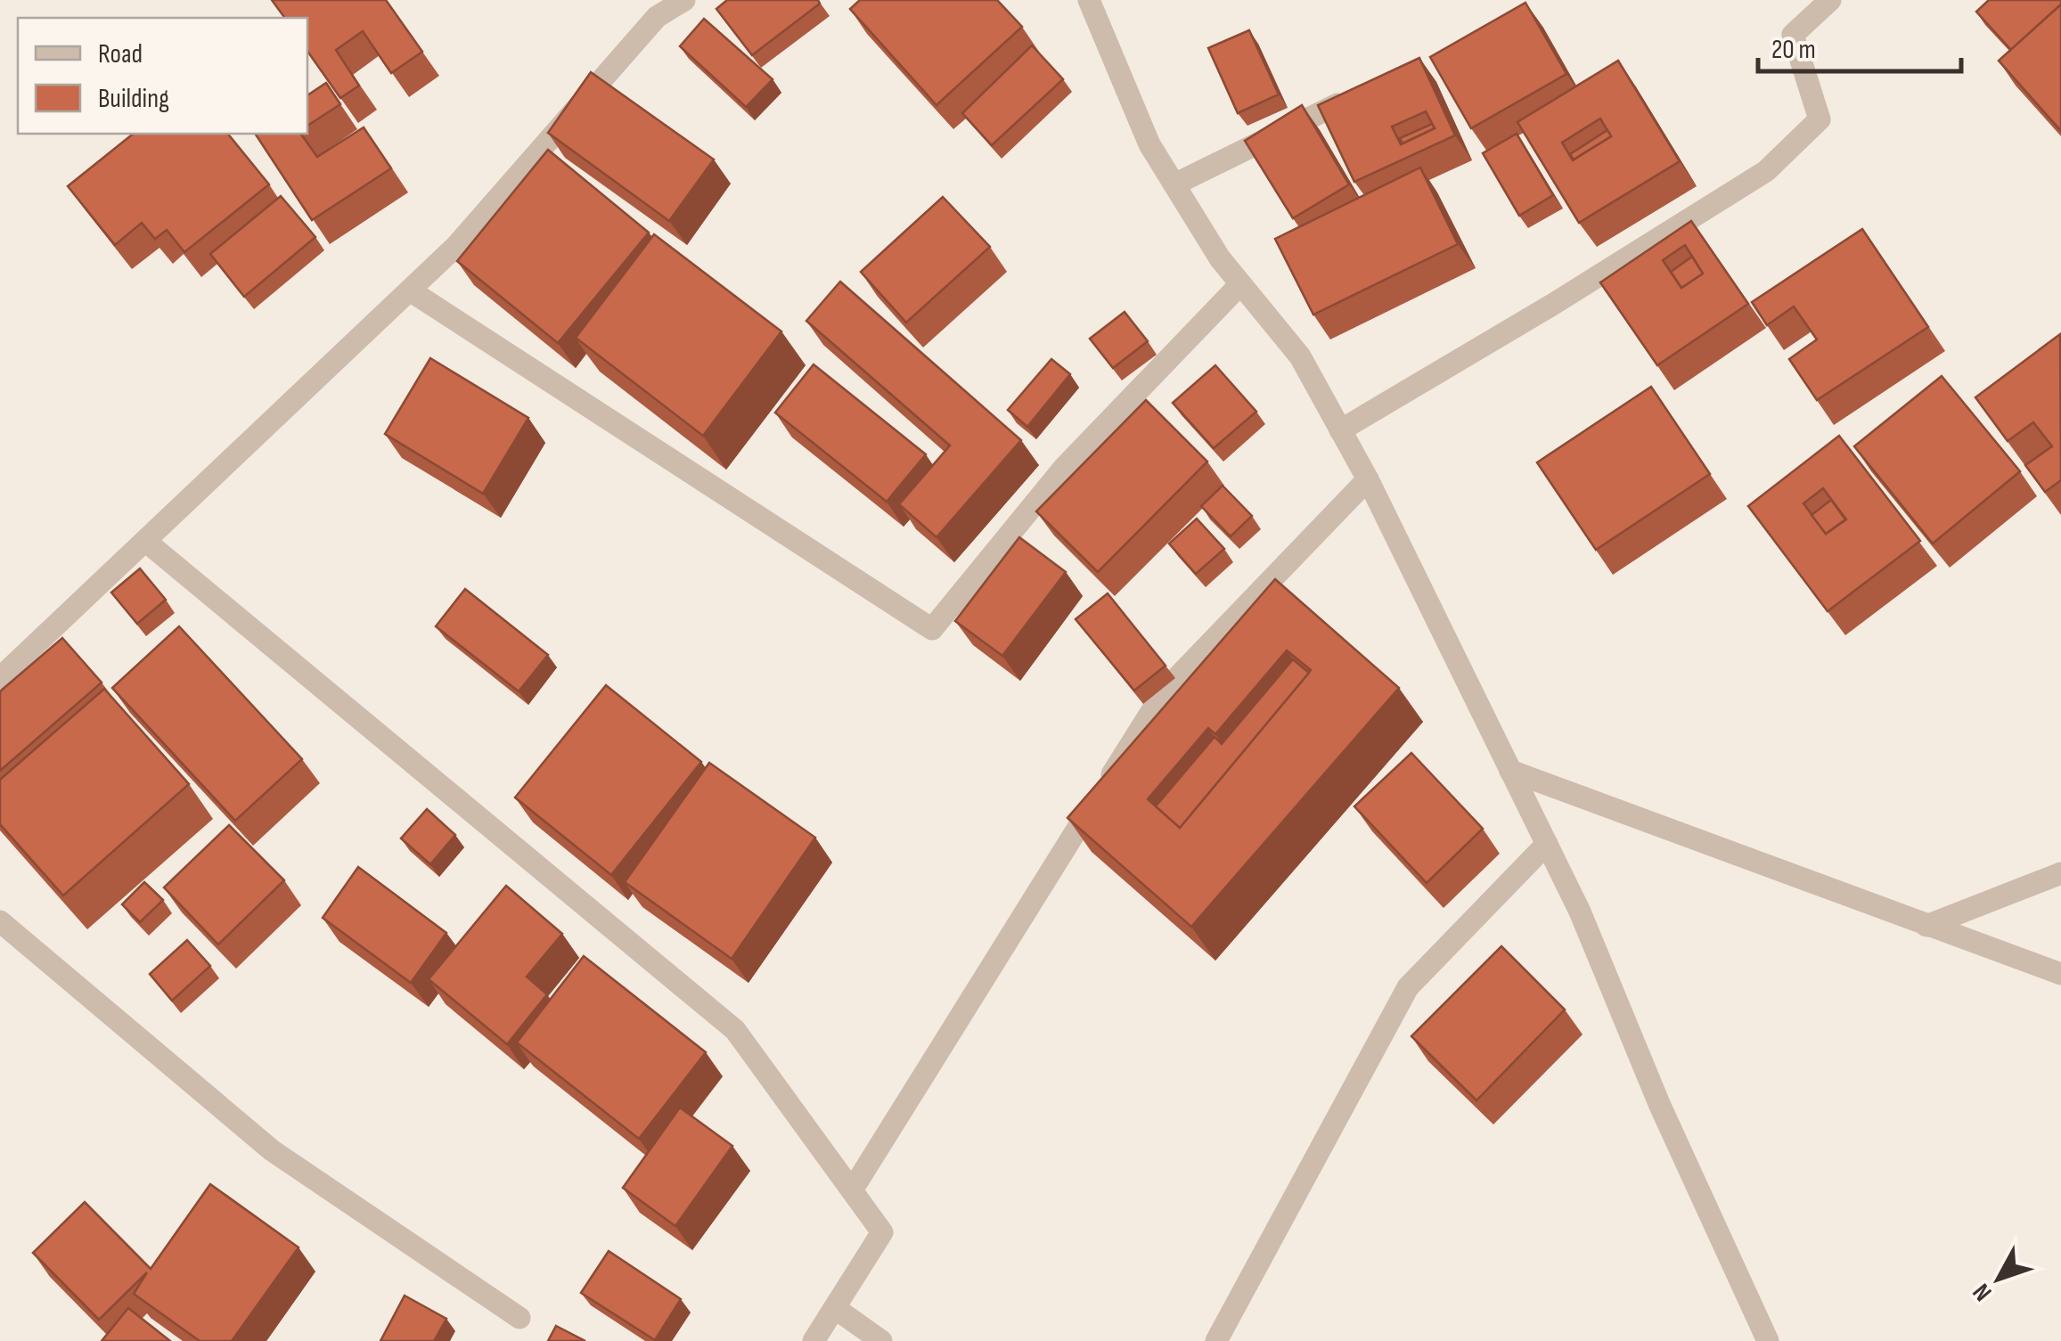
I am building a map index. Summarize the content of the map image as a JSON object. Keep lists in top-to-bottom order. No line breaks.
{"legend":["Road","Building"],"scale_bar":"20 m","north":"bottom left"}
